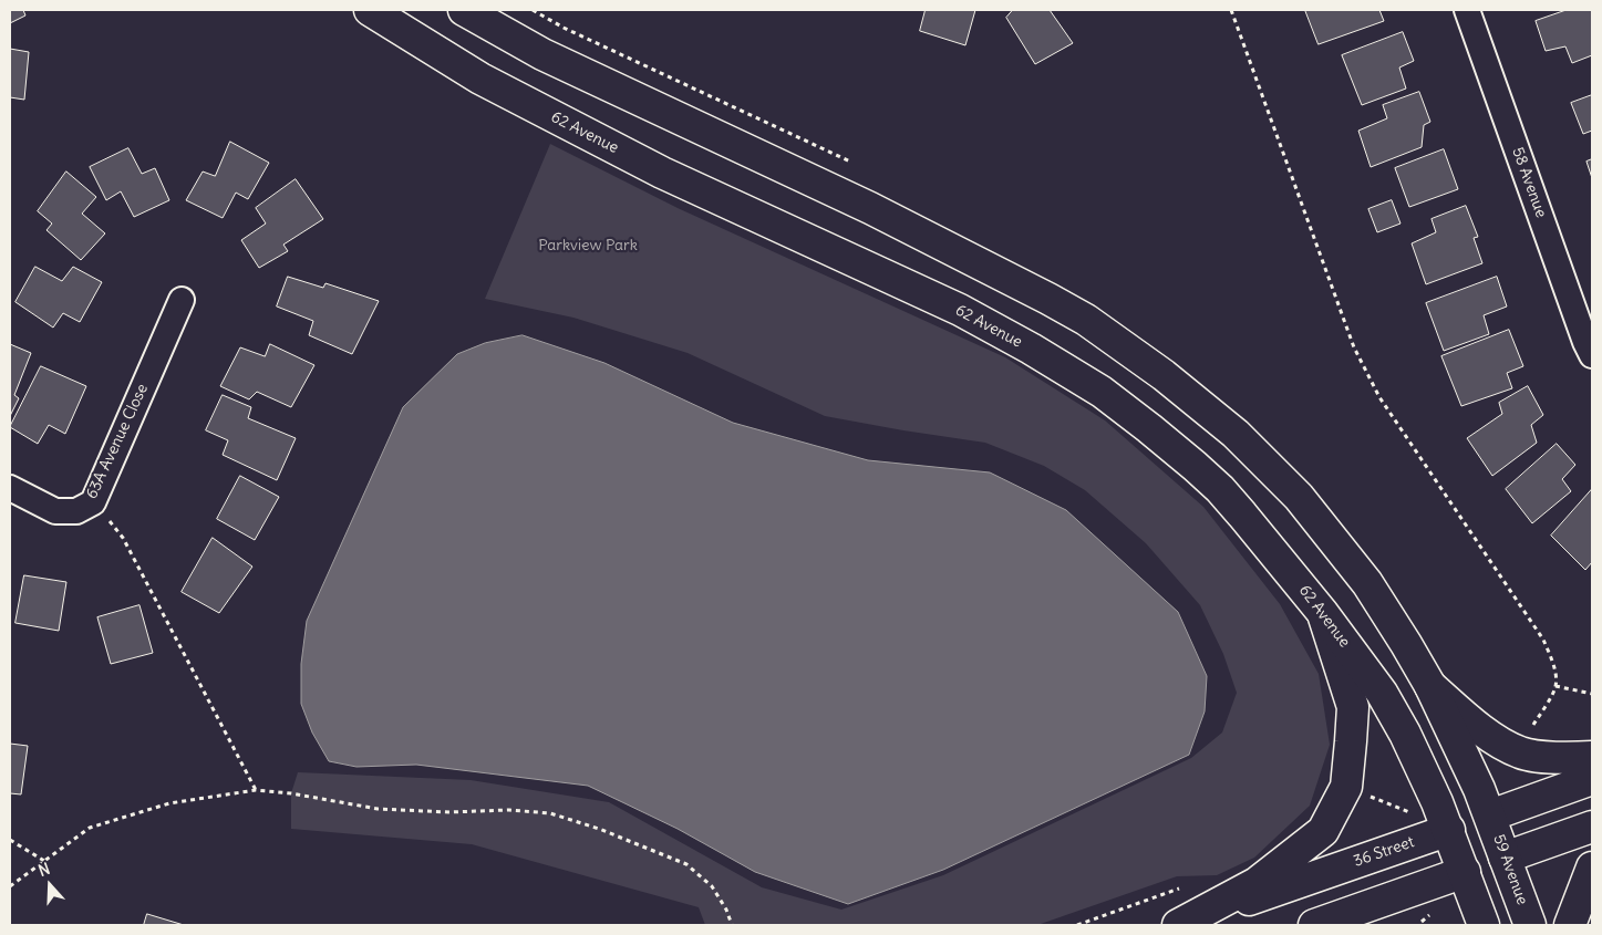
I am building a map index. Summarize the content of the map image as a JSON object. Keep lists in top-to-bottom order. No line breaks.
{"streets":{"main road":["62 Avenue","36 Street","59 Avenue"],"street":["58 Avenue","63A Avenue Close"]},"crossings":[["62 Avenue","36 Street"],["36 Street","59 Avenue"]],"parks":["Parkview Park"],"north":"top"}
